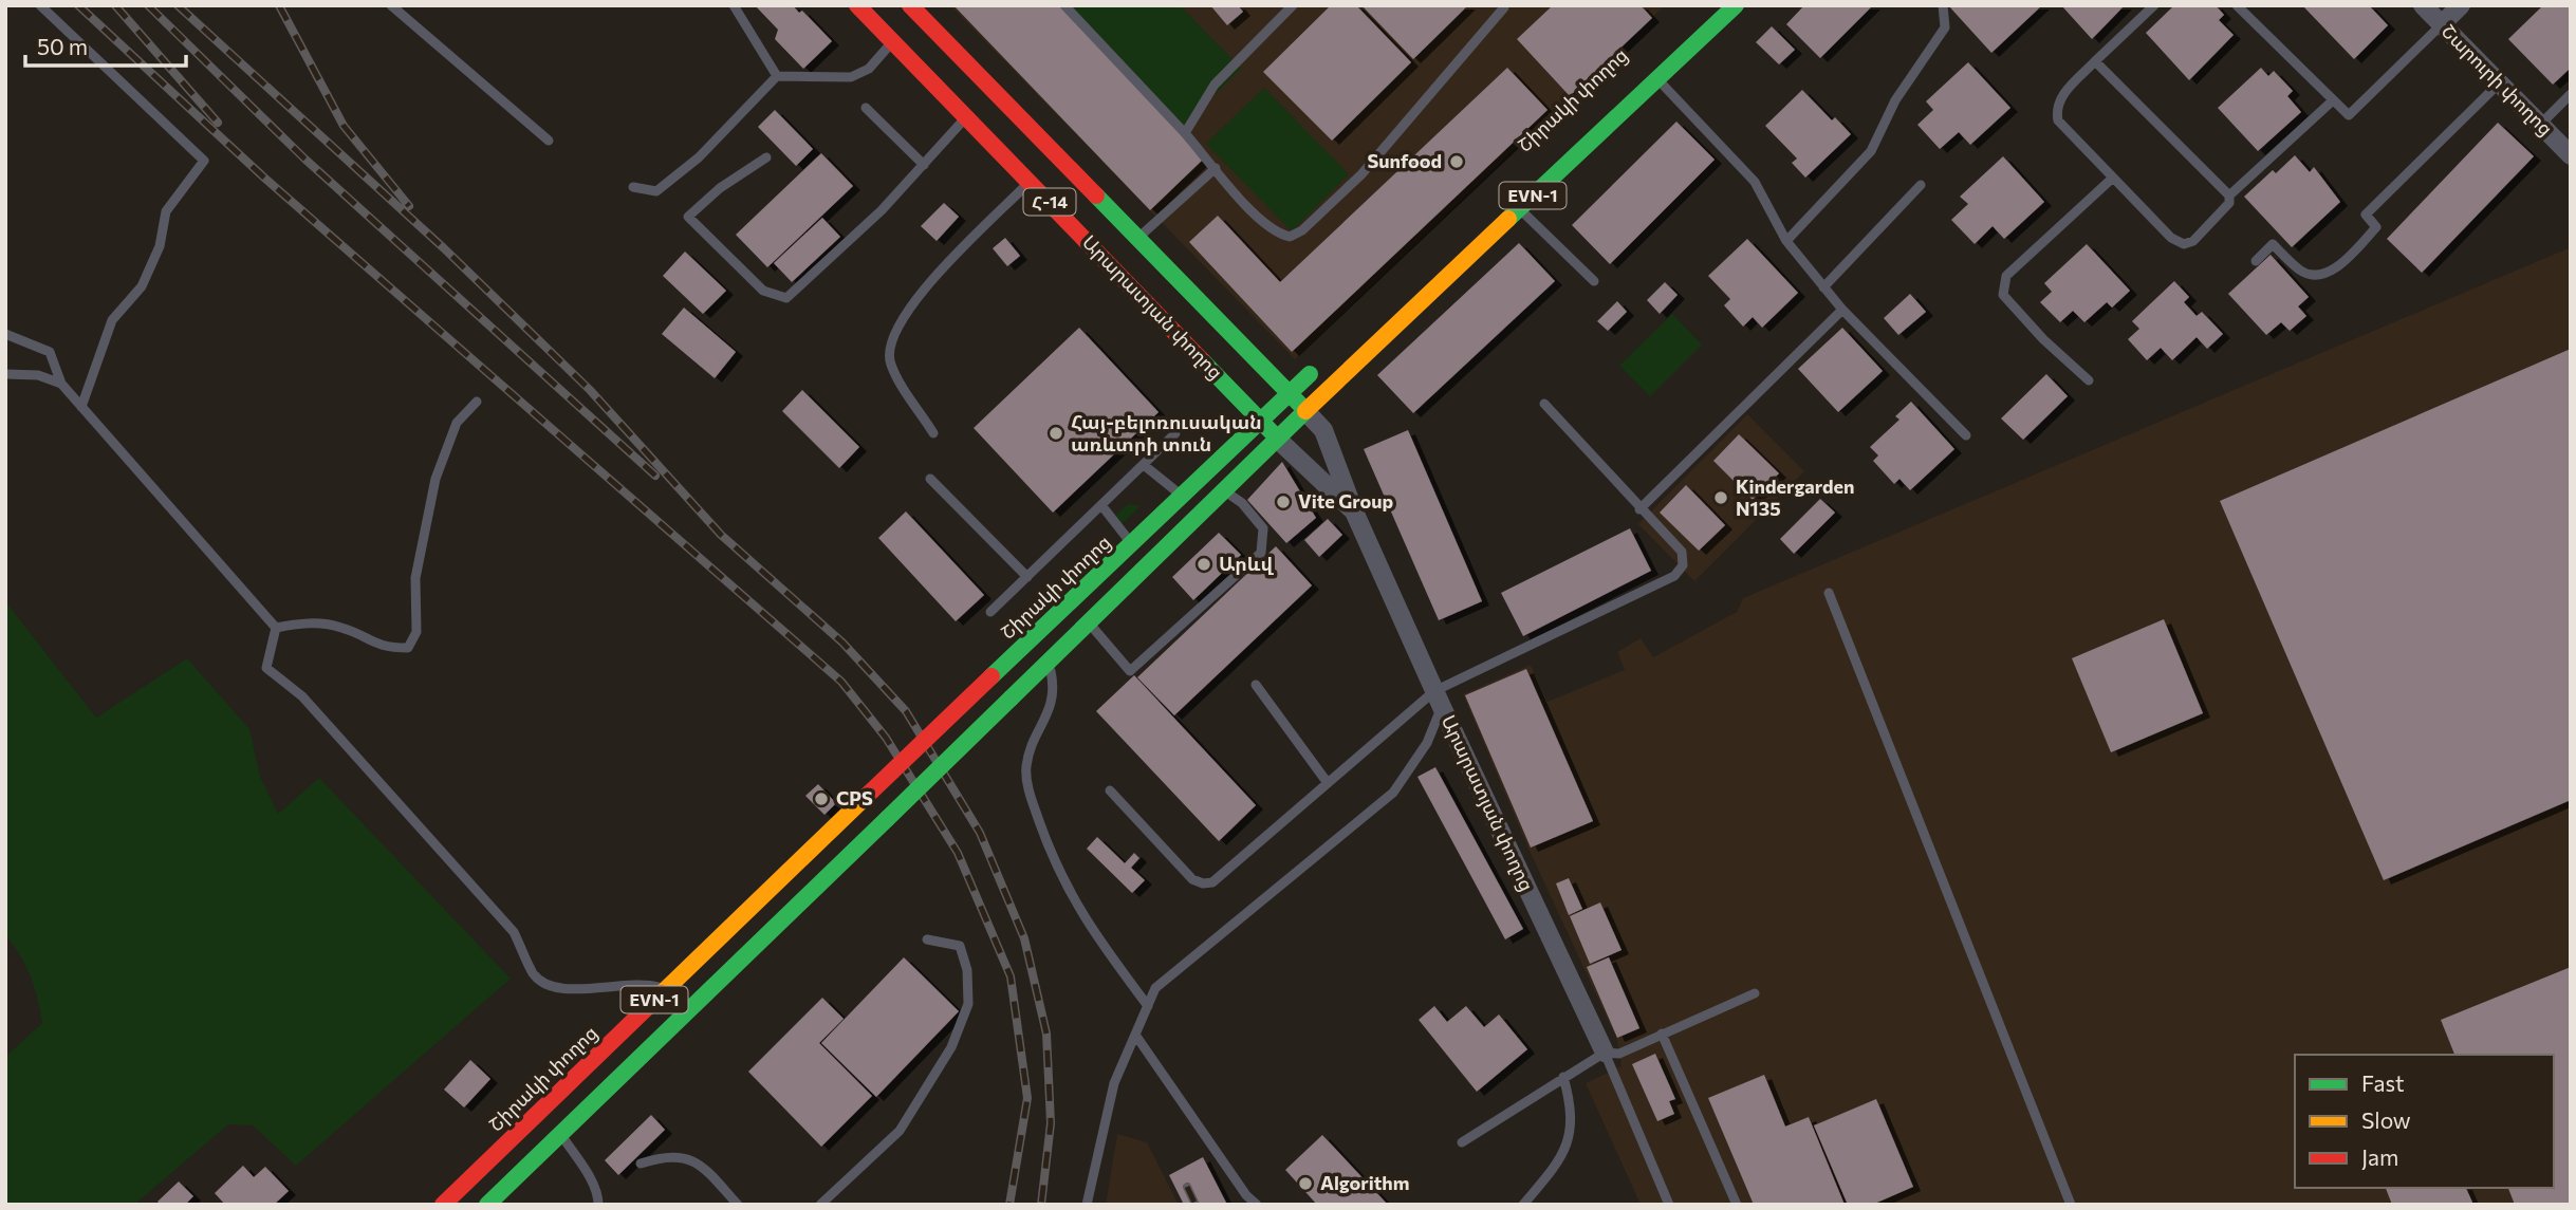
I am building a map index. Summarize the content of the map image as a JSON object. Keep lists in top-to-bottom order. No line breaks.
{"streets":{"main road":["Շիրակի փողոց","EVN-1","Հ-14","Արարատյան փողոց"],"street":["Շարուրի փողոց"]},"crossings":[["Շիրակի փողոց","Արարատյան փողոց"],["EVN-1","Արարատյան փողոց"]],"places":["Sunfood","Հայ-բելոռուսական առևտրի տուն","Kindergarden N135","Vite Group","Արևվ","CPS","Algorithm"],"legend":["Fast","Slow","Jam"],"scale_bar":"50 m"}
